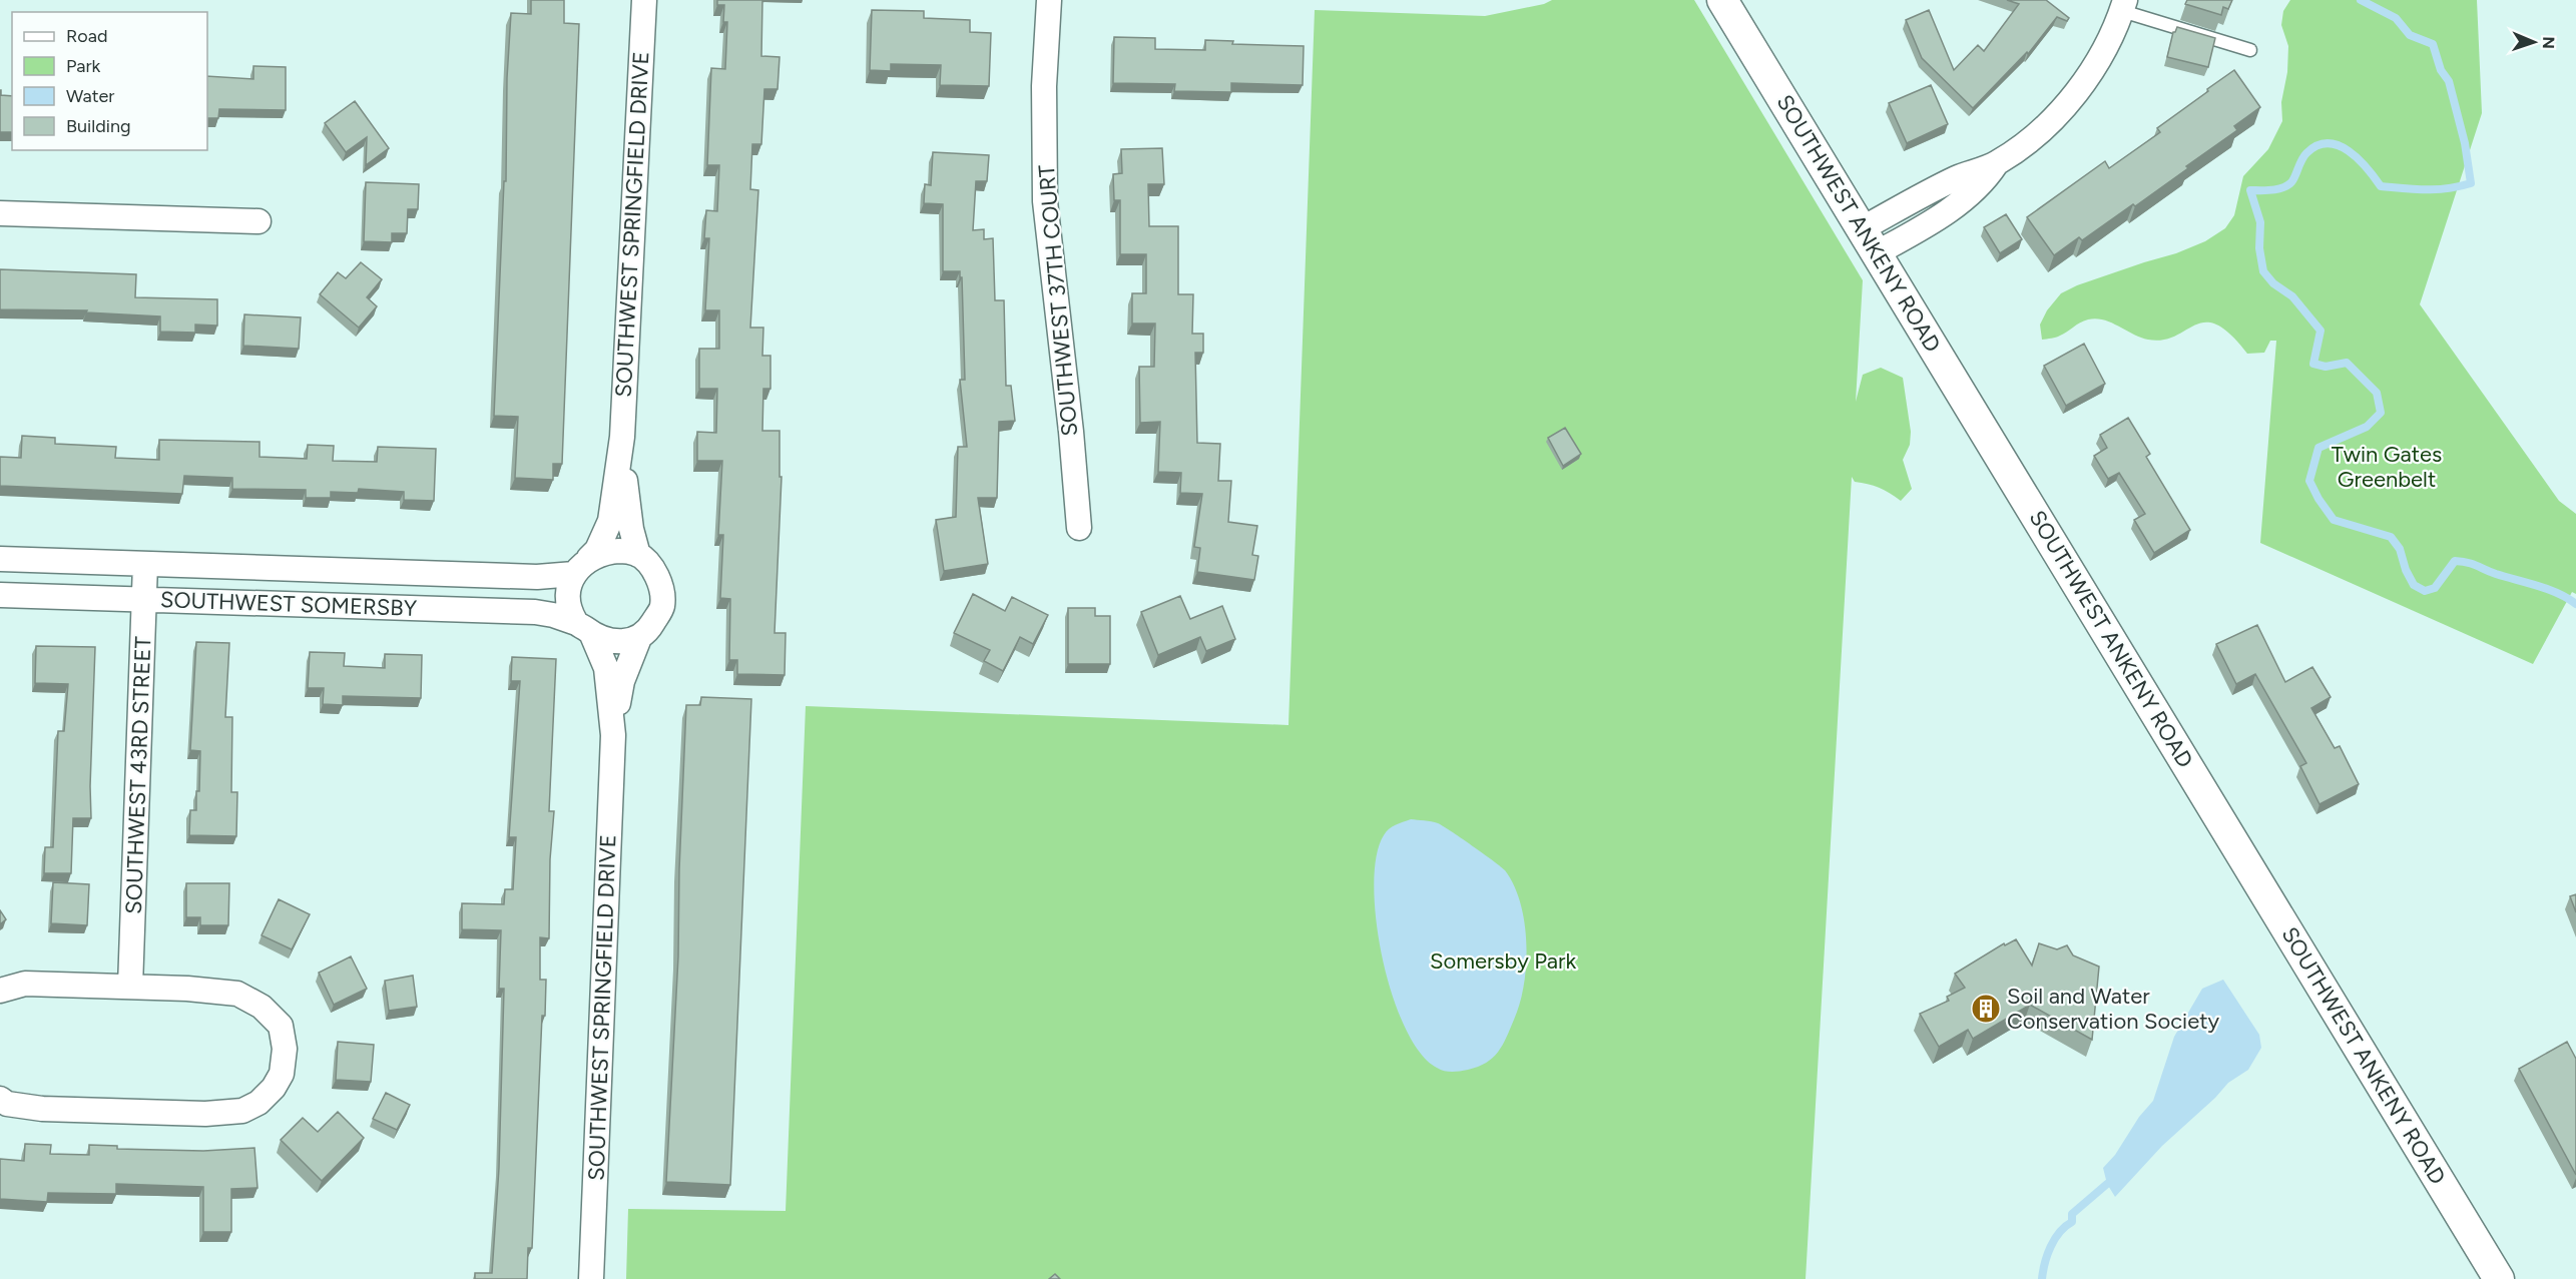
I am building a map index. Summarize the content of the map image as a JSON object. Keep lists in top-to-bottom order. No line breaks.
{"streets":{"street":["SOUTHWEST ANKENY ROAD","SOUTHWEST SPRINGFIELD DRIVE","SOUTHWEST 37TH COURT","SOUTHWEST SOMERSBY","SOUTHWEST 43RD STREET"]},"crossings":[["SOUTHWEST SPRINGFIELD DRIVE","SOUTHWEST SOMERSBY"],["SOUTHWEST SOMERSBY","SOUTHWEST 43RD STREET"]],"parks":["Twin Gates Greenbelt","Somersby Park"],"places":{"building":["Soil and Water Conservation Society"]},"legend":["Road","Park","Water","Building"],"north":"right"}
